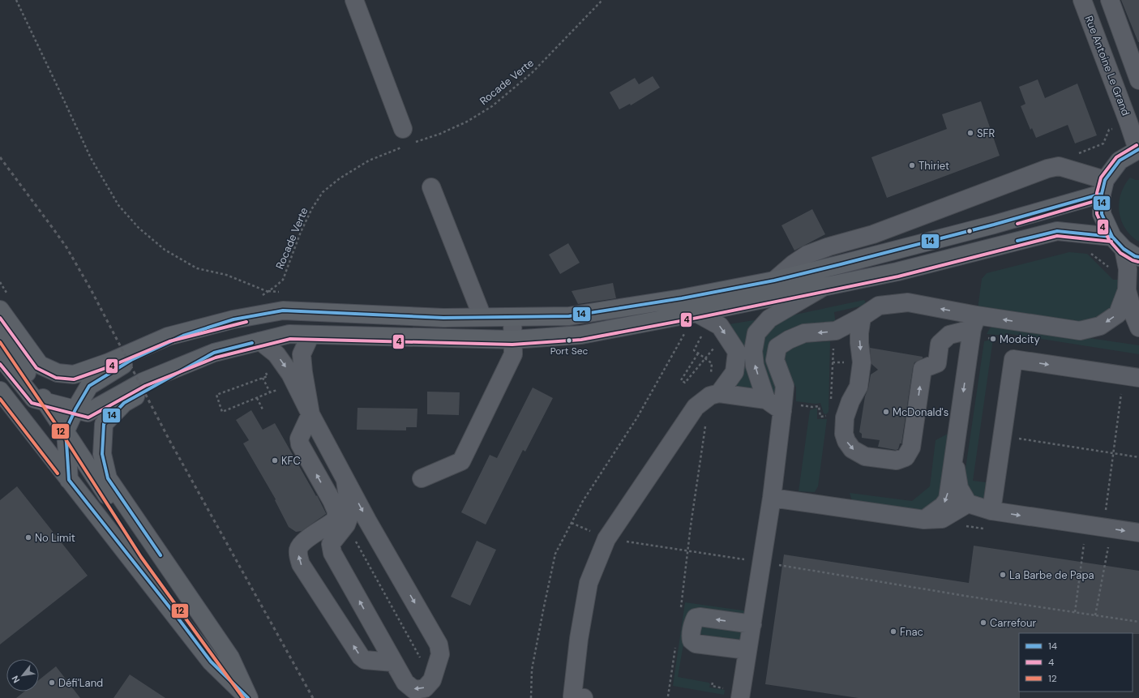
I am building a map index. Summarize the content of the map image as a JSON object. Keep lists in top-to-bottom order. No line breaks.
{"streets":{"street":["Rue Antoine Le Grand"],"path":["Rocade Verte"]},"places":["SFR","Thiriet","Modcity","Port Sec","McDonald's","KFC","No Limit","La Barbe de Papa","Carrefour","Fnac","Défi'Land"],"lines":["transit line 4","transit line 14","transit line 12"],"legend":["14","4","12"],"north":"bottom left"}
